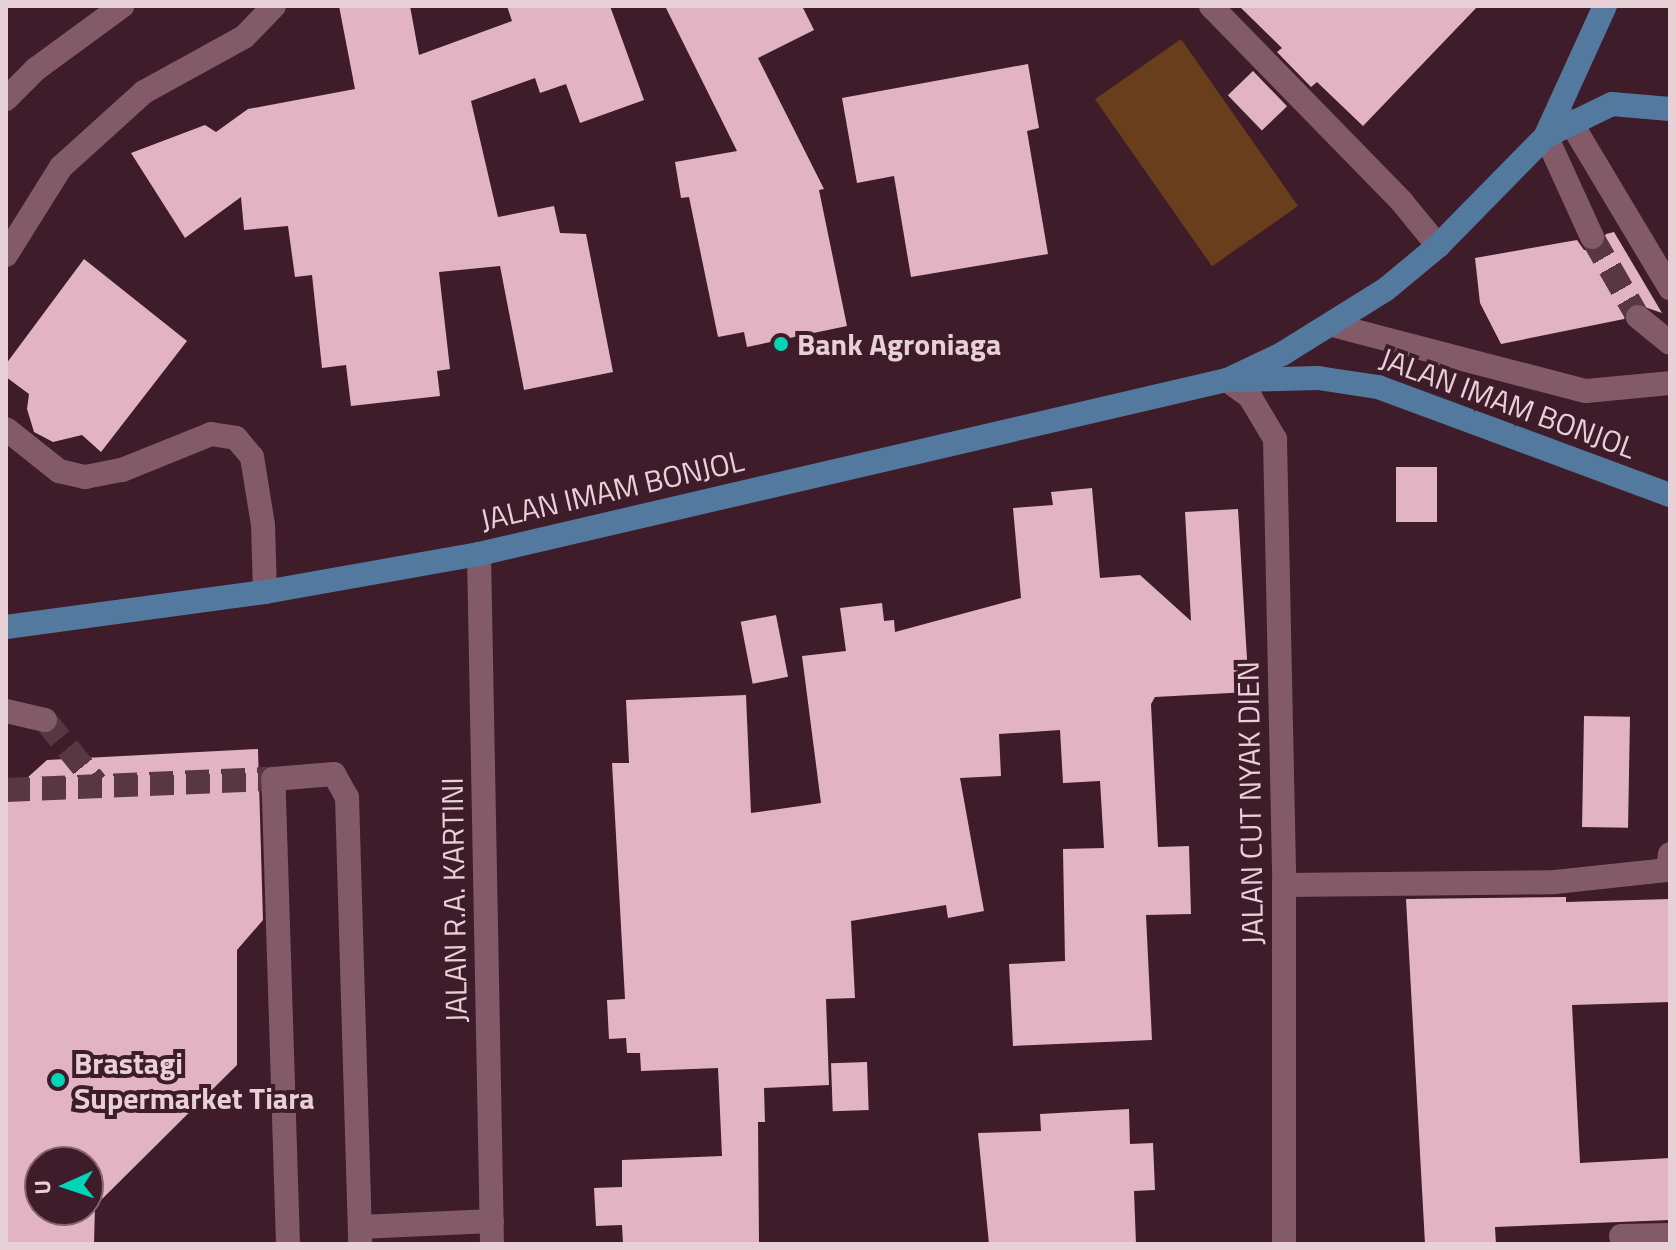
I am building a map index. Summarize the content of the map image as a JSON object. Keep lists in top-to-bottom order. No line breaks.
{"streets":{"main road":["JALAN IMAM BONJOL"],"street":["JALAN CUT NYAK DIEN","JALAN R.A. KARTINI"]},"crossings":[["JALAN IMAM BONJOL","JALAN CUT NYAK DIEN"],["JALAN IMAM BONJOL","JALAN R.A. KARTINI"]],"places":["Bank Agroniaga","Brastagi Supermarket Tiara"],"north":"left"}
